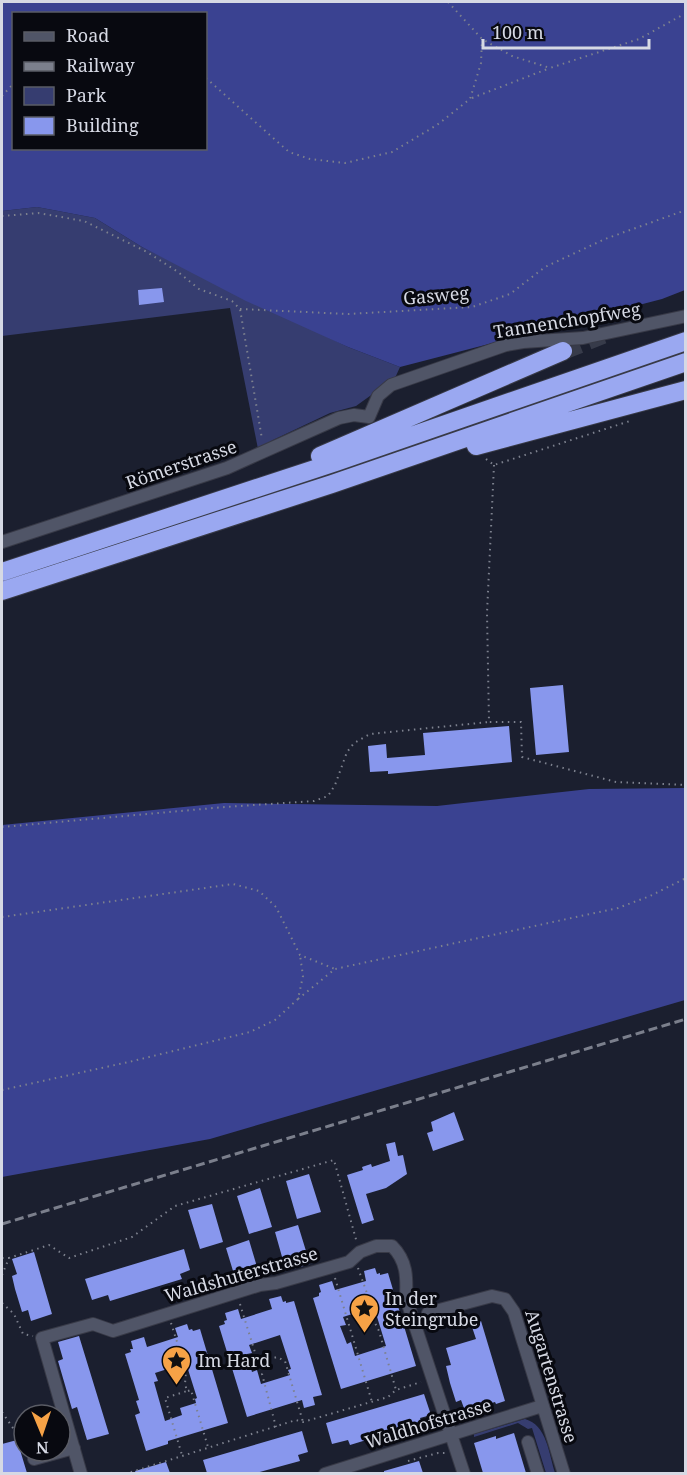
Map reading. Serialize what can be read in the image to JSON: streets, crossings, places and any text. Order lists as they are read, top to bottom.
{
  "streets": {
    "street": [
      "Tannenchopfweg",
      "Römerstrasse",
      "Waldshuterstrasse",
      "Augartenstrasse",
      "Waldhofstrasse"
    ],
    "path": ["Gasweg"]
  },
  "crossings": [
    ["Tannenchopfweg", "Römerstrasse"],
    ["Waldshuterstrasse", "Waldhofstrasse"],
    ["Augartenstrasse", "Waldhofstrasse"]
  ],
  "places": {
    "place": ["In der Steingrube", "Im Hard"]
  },
  "legend": [
    "Road",
    "Railway",
    "Park",
    "Building"
  ],
  "scale_bar": "100 m",
  "north": "bottom"
}
